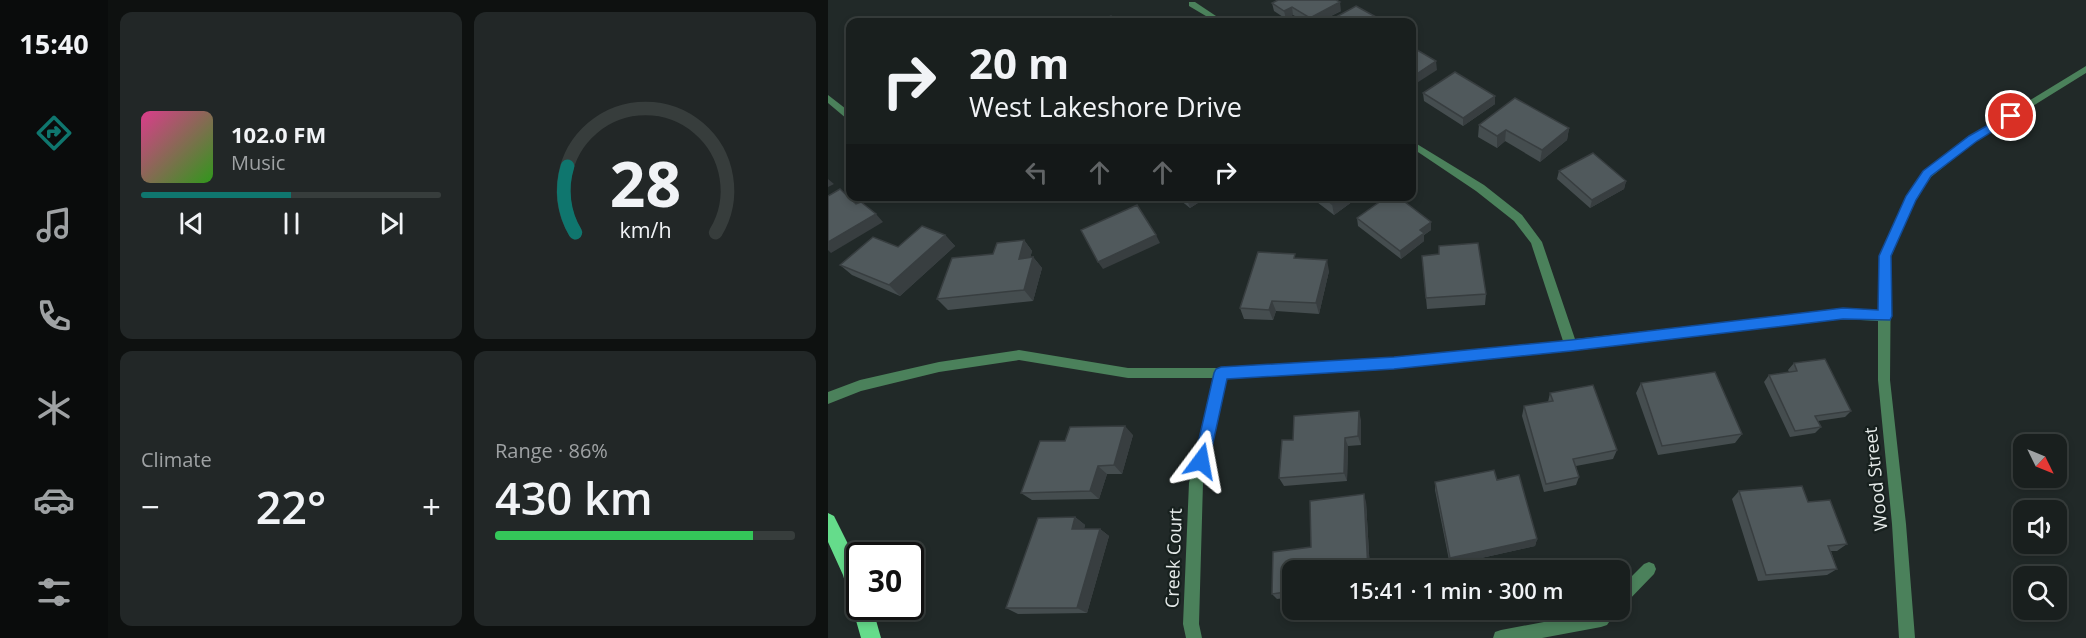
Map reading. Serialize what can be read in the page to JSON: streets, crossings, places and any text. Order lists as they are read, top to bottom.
{
  "streets": {
    "street": ["Wood Street", "Creek Court"]
  },
  "north": "bottom right",
  "page": {
    "tabs": "15:40",
    "turn": ["20 m", "West Lakeshore Drive"],
    "song": ["102.0 FM", "Music"],
    "tile": [
      "Climate",
      ["Range · 86%", "430 km"]
    ],
    "heat": ["−", "22°", "+"],
    "limit": "30",
    "trip": "15:41 · 1 min · 300 m",
    "gauge": ["28", "km/h"]
  }
}
